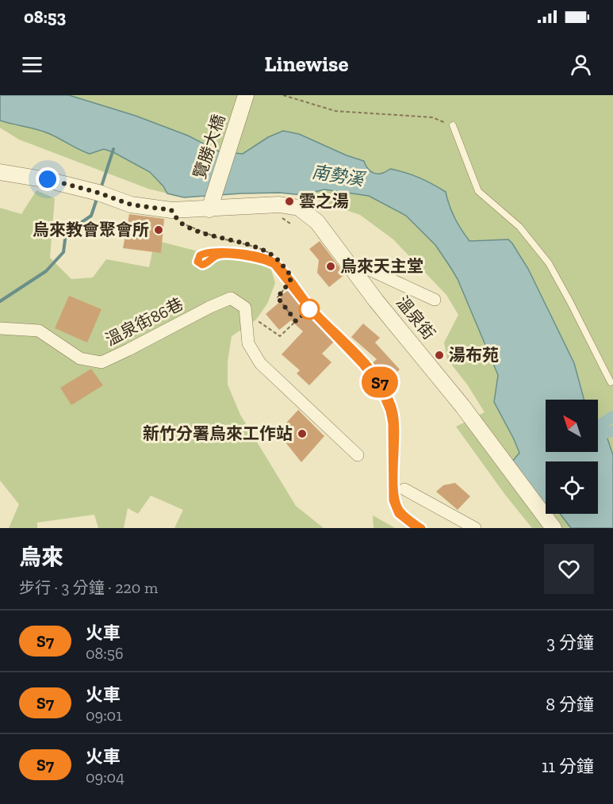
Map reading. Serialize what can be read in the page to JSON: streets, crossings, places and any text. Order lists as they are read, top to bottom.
{
  "streets": {
    "street": ["覽勝大橋", "溫泉街", "溫泉街86巷"]
  },
  "crossings": [
    ["覽勝大橋", "溫泉街"]
  ],
  "water": ["南勢溪"],
  "places": [
    "雲之湯",
    "烏來教會聚會所",
    "烏來天主堂",
    "湯布苑",
    "新竹分署烏來工作站"
  ],
  "north": "top left",
  "page": {
    "status": "08:53",
    "header": "Linewise",
    "on_map": "S7",
    "heading": ["烏來", "步行 · 3 分鐘 · 220 m"],
    "list": [
      {
        "mark": "S7",
        "name": "火車",
        "note": "08:56",
        "value": "3 分鐘"
      },
      {
        "mark": "S7",
        "name": "火車",
        "note": "09:01",
        "value": "8 分鐘"
      },
      {
        "mark": "S7",
        "name": "火車",
        "note": "09:04",
        "value": "11 分鐘"
      }
    ]
  }
}
